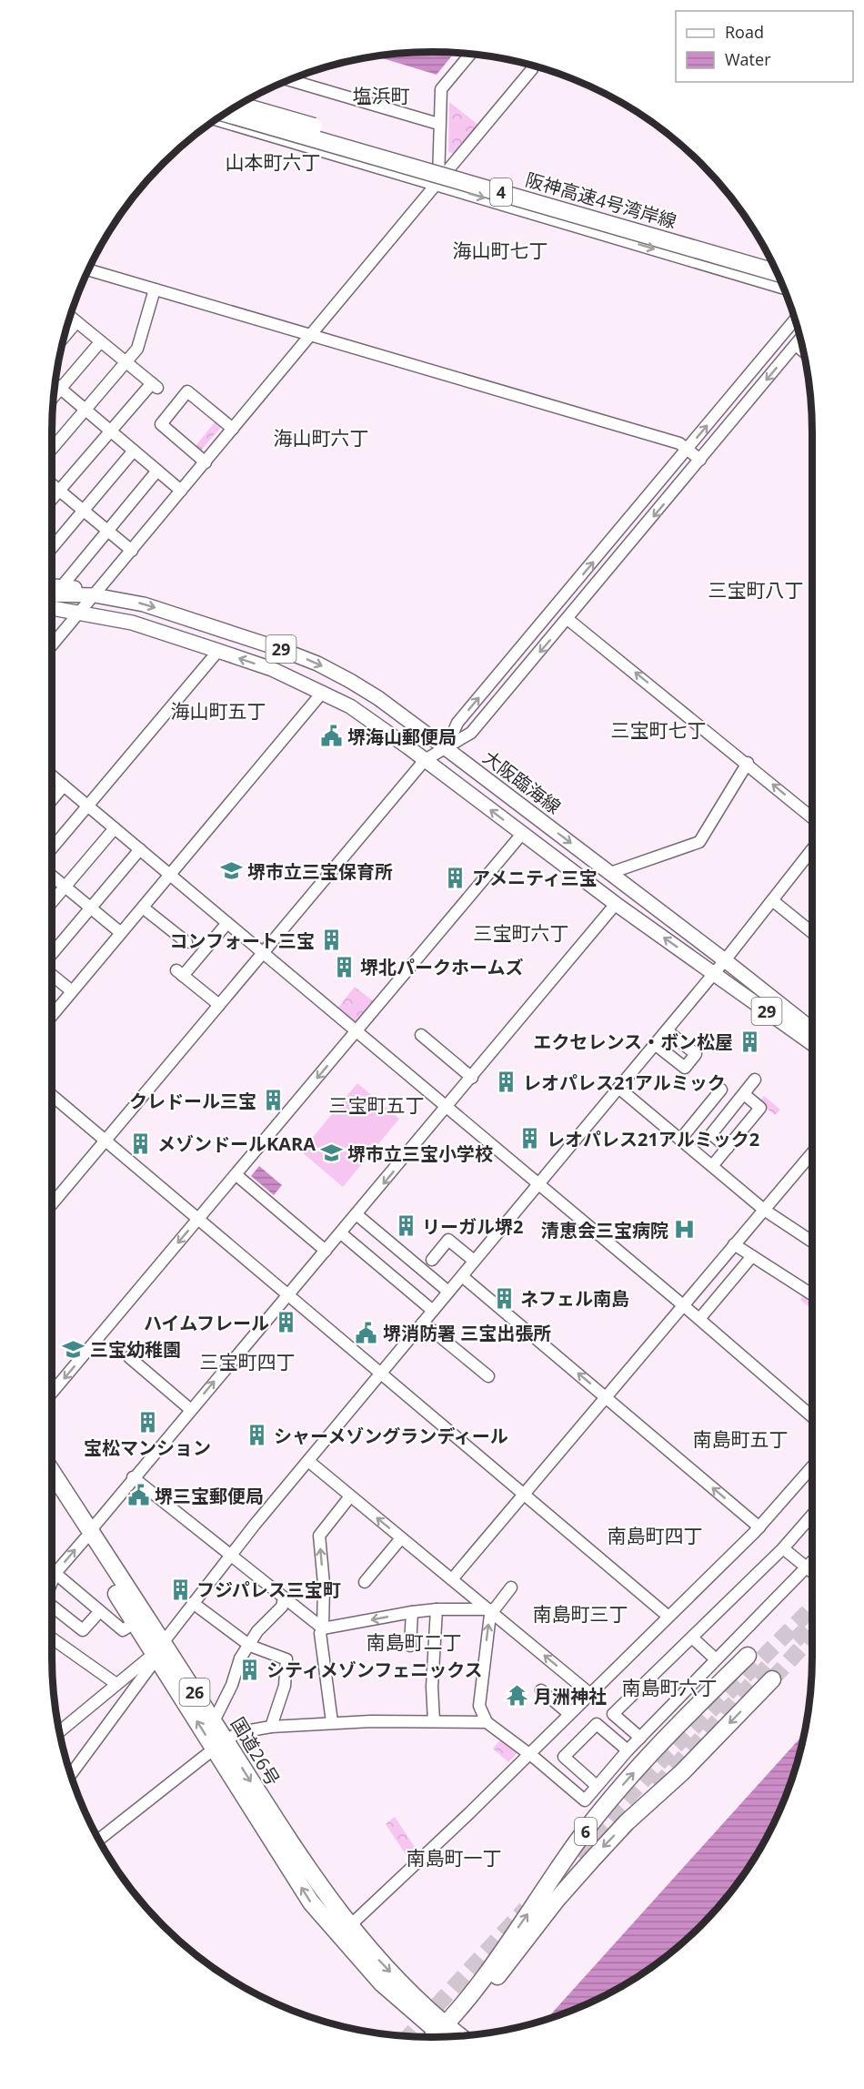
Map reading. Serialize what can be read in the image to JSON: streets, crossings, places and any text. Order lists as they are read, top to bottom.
{
  "streets": {
    "highway": [
      "4",
      "阪神高速4号湾岸線",
      "26",
      "国道26号",
      "6"
    ],
    "main road": ["29", "大阪臨海線"]
  },
  "crossings": [
    ["29", "大阪臨海線"],
    ["国道26号", "6"]
  ],
  "districts": [
    "塩浜町",
    "山本町六丁",
    "海山町七丁",
    "海山町六丁",
    "三宝町八丁",
    "海山町五丁",
    "三宝町七丁",
    "三宝町六丁",
    "三宝町五丁",
    "三宝町四丁",
    "南島町五丁",
    "南島町四丁",
    "南島町三丁",
    "南島町二丁",
    "南島町六丁",
    "南島町一丁"
  ],
  "places": {
    "public building": ["堺海山郵便局", "堺消防署 三宝出張所", "堺三宝郵便局"],
    "school or university": ["堺市立三宝保育所", "堺市立三宝小学校", "三宝幼稚園"],
    "building": [
      "アメニティ三宝",
      "コンフォート三宝",
      "堺北パークホームズ",
      "エクセレンス・ボン松屋",
      "レオパレス21アルミック",
      "クレドール三宝",
      "レオパレス21アルミック2",
      "メゾンドールKARA",
      "リーガル堺2",
      "ネフェル南島",
      "ハイムフレール",
      "宝松マンション",
      "シャーメゾングランディール",
      "フジパレス三宝町",
      "シティメゾンフェニックス"
    ],
    "hospital": ["清恵会三宝病院"],
    "temple": ["月洲神社"]
  },
  "legend": ["Road", "Water"]
}
